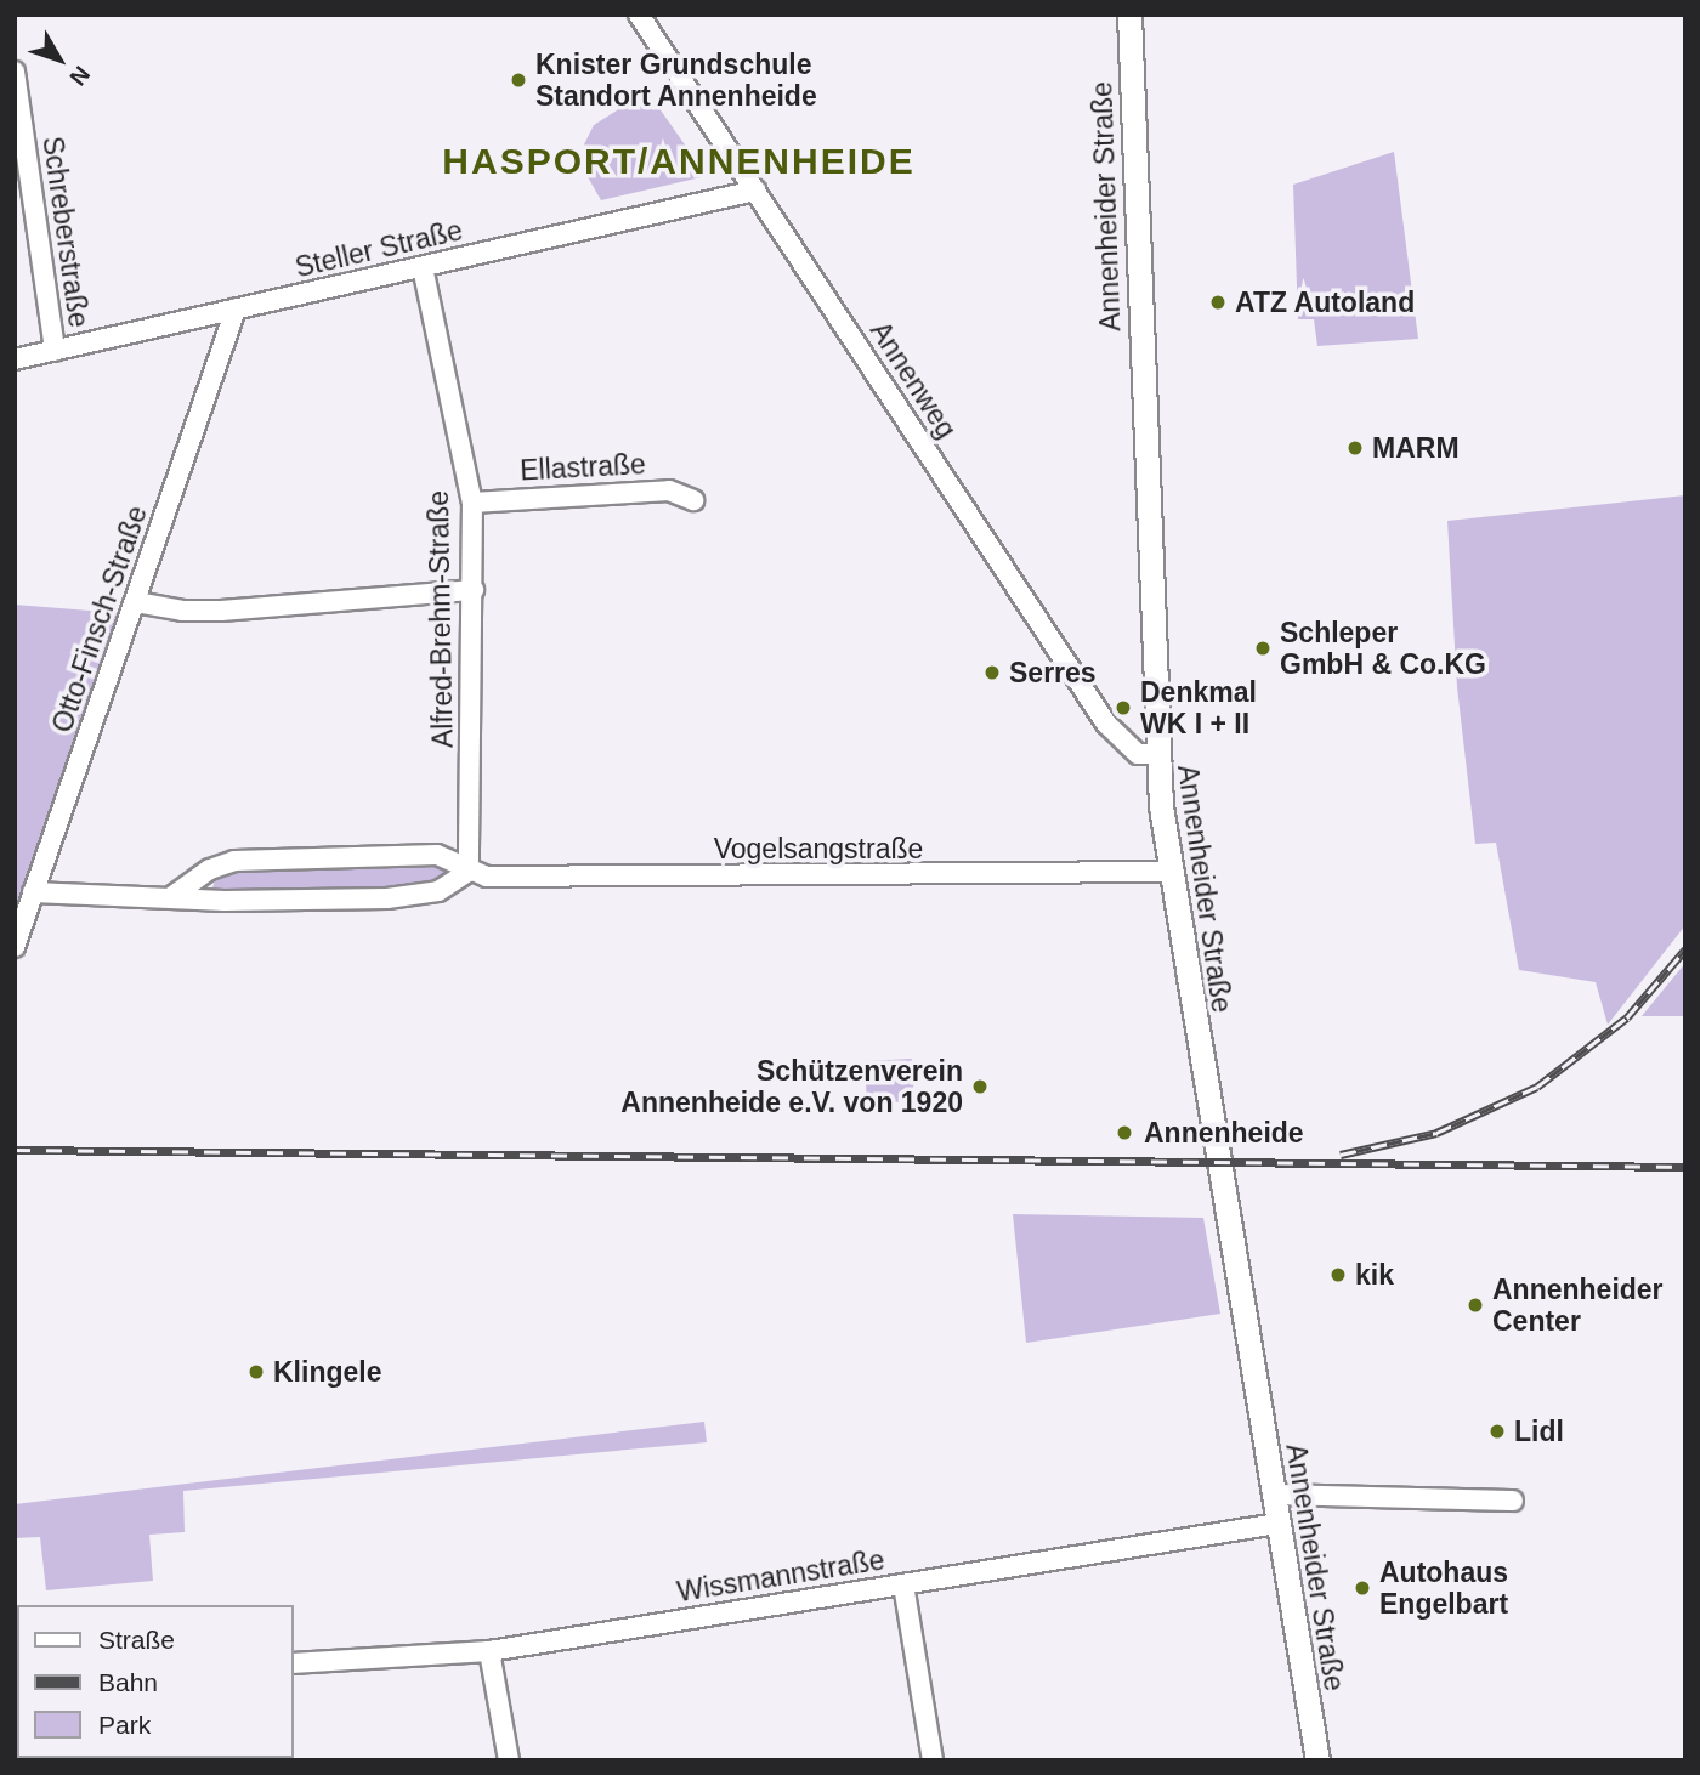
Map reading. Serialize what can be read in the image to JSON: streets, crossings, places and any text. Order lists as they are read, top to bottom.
{
  "streets": {
    "street": [
      "Annenheider Straße",
      "Schreberstraße",
      "Steller Straße",
      "Annenweg",
      "Ellastraße",
      "Otto-Finsch-Straße",
      "Alfred-Brehm-Straße",
      "Vogelsangstraße",
      "Wissmannstraße"
    ]
  },
  "crossings": [
    ["Annenheider Straße", "Annenweg"],
    ["Annenheider Straße", "Vogelsangstraße"],
    ["Annenheider Straße", "Wissmannstraße"],
    ["Schreberstraße", "Steller Straße"],
    ["Steller Straße", "Annenweg"],
    ["Steller Straße", "Otto-Finsch-Straße"],
    ["Steller Straße", "Alfred-Brehm-Straße"],
    ["Ellastraße", "Alfred-Brehm-Straße"],
    ["Alfred-Brehm-Straße", "Vogelsangstraße"]
  ],
  "districts": ["HASPORT/ANNENHEIDE"],
  "places": [
    "Knister Grundschule Standort Annenheide",
    "ATZ Autoland",
    "MARM",
    "Schleper GmbH & Co.KG",
    "Serres",
    "Denkmal WK I + II",
    "Schützenverein Annenheide e.V. von 1920",
    "Annenheide",
    "kik",
    "Annenheider Center",
    "Klingele",
    "Lidl",
    "Autohaus Engelbart"
  ],
  "legend": ["Straße", "Bahn", "Park"],
  "north": "bottom right"
}
